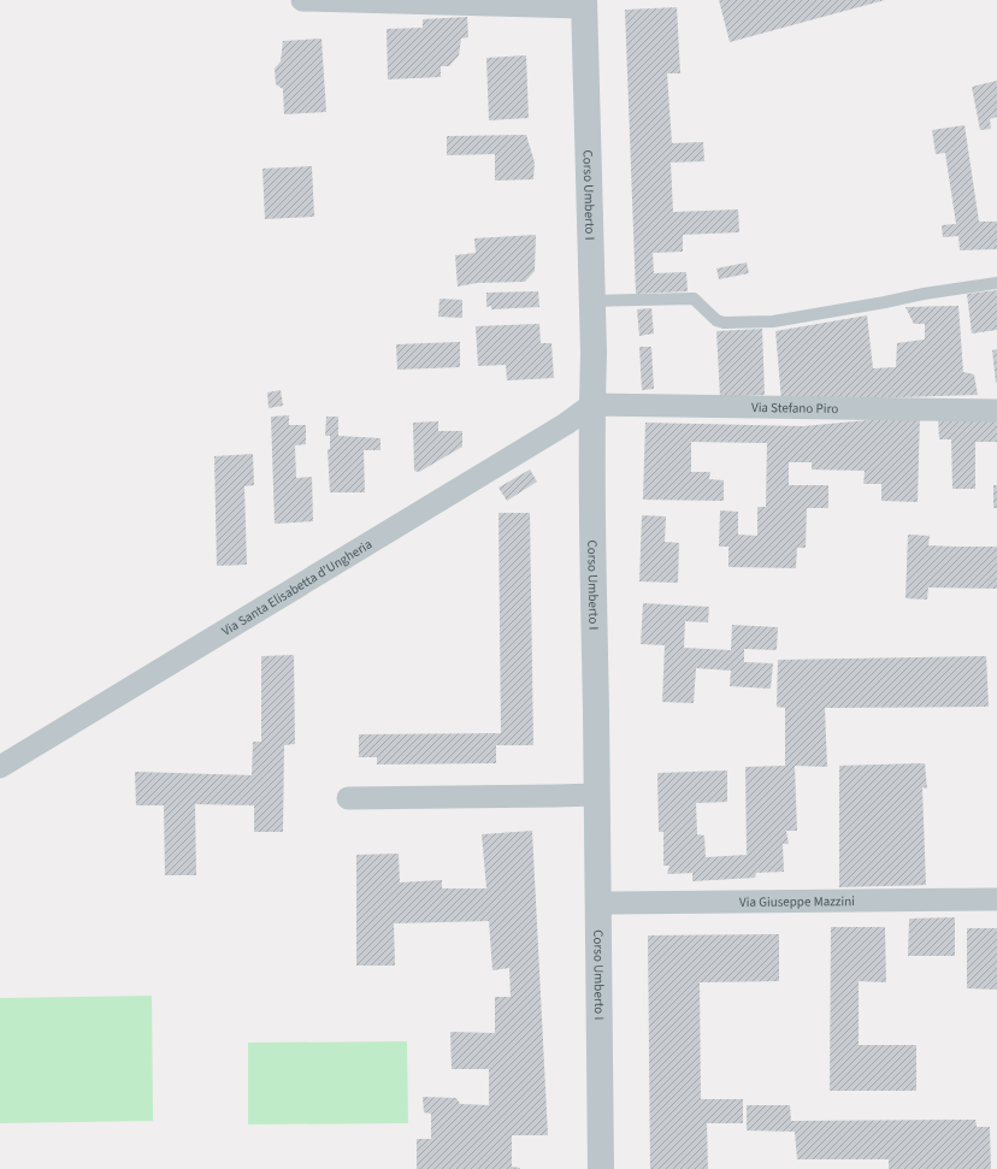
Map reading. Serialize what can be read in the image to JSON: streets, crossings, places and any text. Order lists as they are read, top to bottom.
{
  "streets": {
    "street": [
      "Corso Umberto I",
      "Via Stefano Piro",
      "Via Santa Elisabetta d'Ungheria",
      "Via Giuseppe Mazzini"
    ]
  },
  "crossings": [
    ["Corso Umberto I", "Via Stefano Piro"],
    ["Corso Umberto I", "Via Santa Elisabetta d'Ungheria"],
    ["Corso Umberto I", "Via Giuseppe Mazzini"],
    ["Via Stefano Piro", "Via Santa Elisabetta d'Ungheria"]
  ]
}
